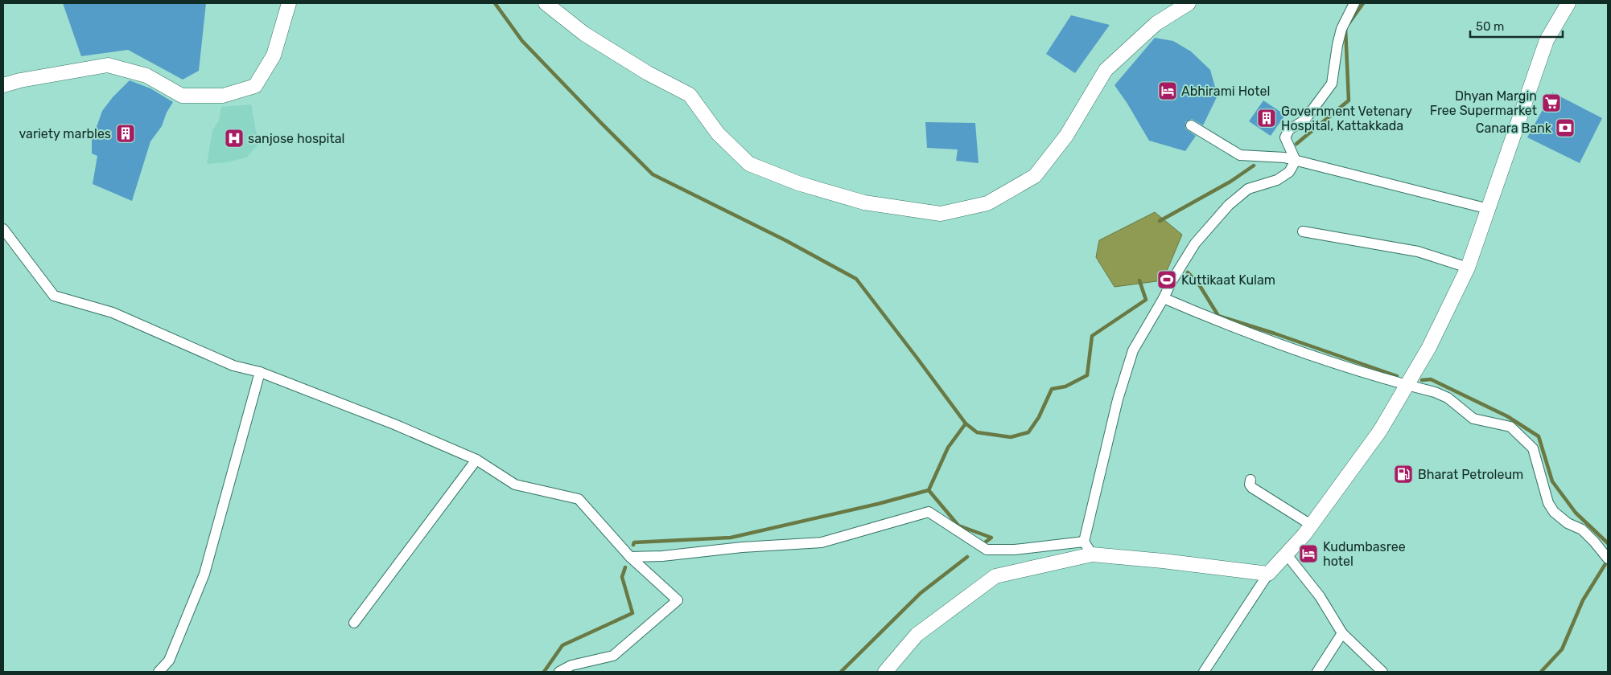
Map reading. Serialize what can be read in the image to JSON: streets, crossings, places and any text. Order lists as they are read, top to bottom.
{
  "places": {
    "hotel": ["Abhirami Hotel", "Kudumbasree hotel"],
    "supermarket": ["Dhyan Margin Free Supermarket"],
    "building": ["Government Vetenary Hospital, Kattakkada", "variety marbles"],
    "bank": ["Canara Bank"],
    "hospital": ["sanjose hospital"],
    "sports": ["Kuttikaat Kulam"],
    "fuel station": ["Bharat Petroleum"]
  },
  "scale_bar": "50 m"
}
